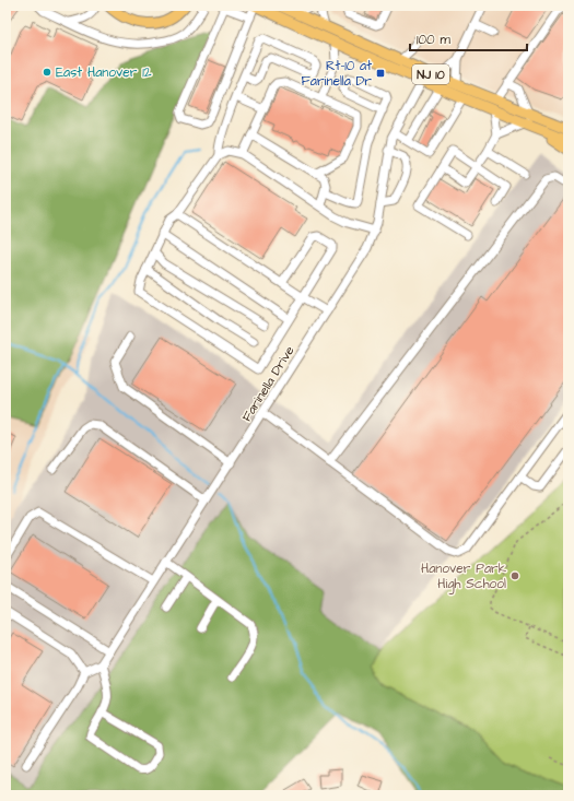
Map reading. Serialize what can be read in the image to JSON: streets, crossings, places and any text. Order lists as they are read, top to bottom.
{
  "streets": {
    "main road": ["NJ 10"],
    "street": ["Farinella Drive"]
  },
  "crossings": [
    ["NJ 10", "Farinella Drive"]
  ],
  "places": {
    "other": ["East Hanover 12", "Hanover Park High School"],
    "transit": ["Rt-10 at Farinella Dr"]
  },
  "scale_bar": "100 m"
}
